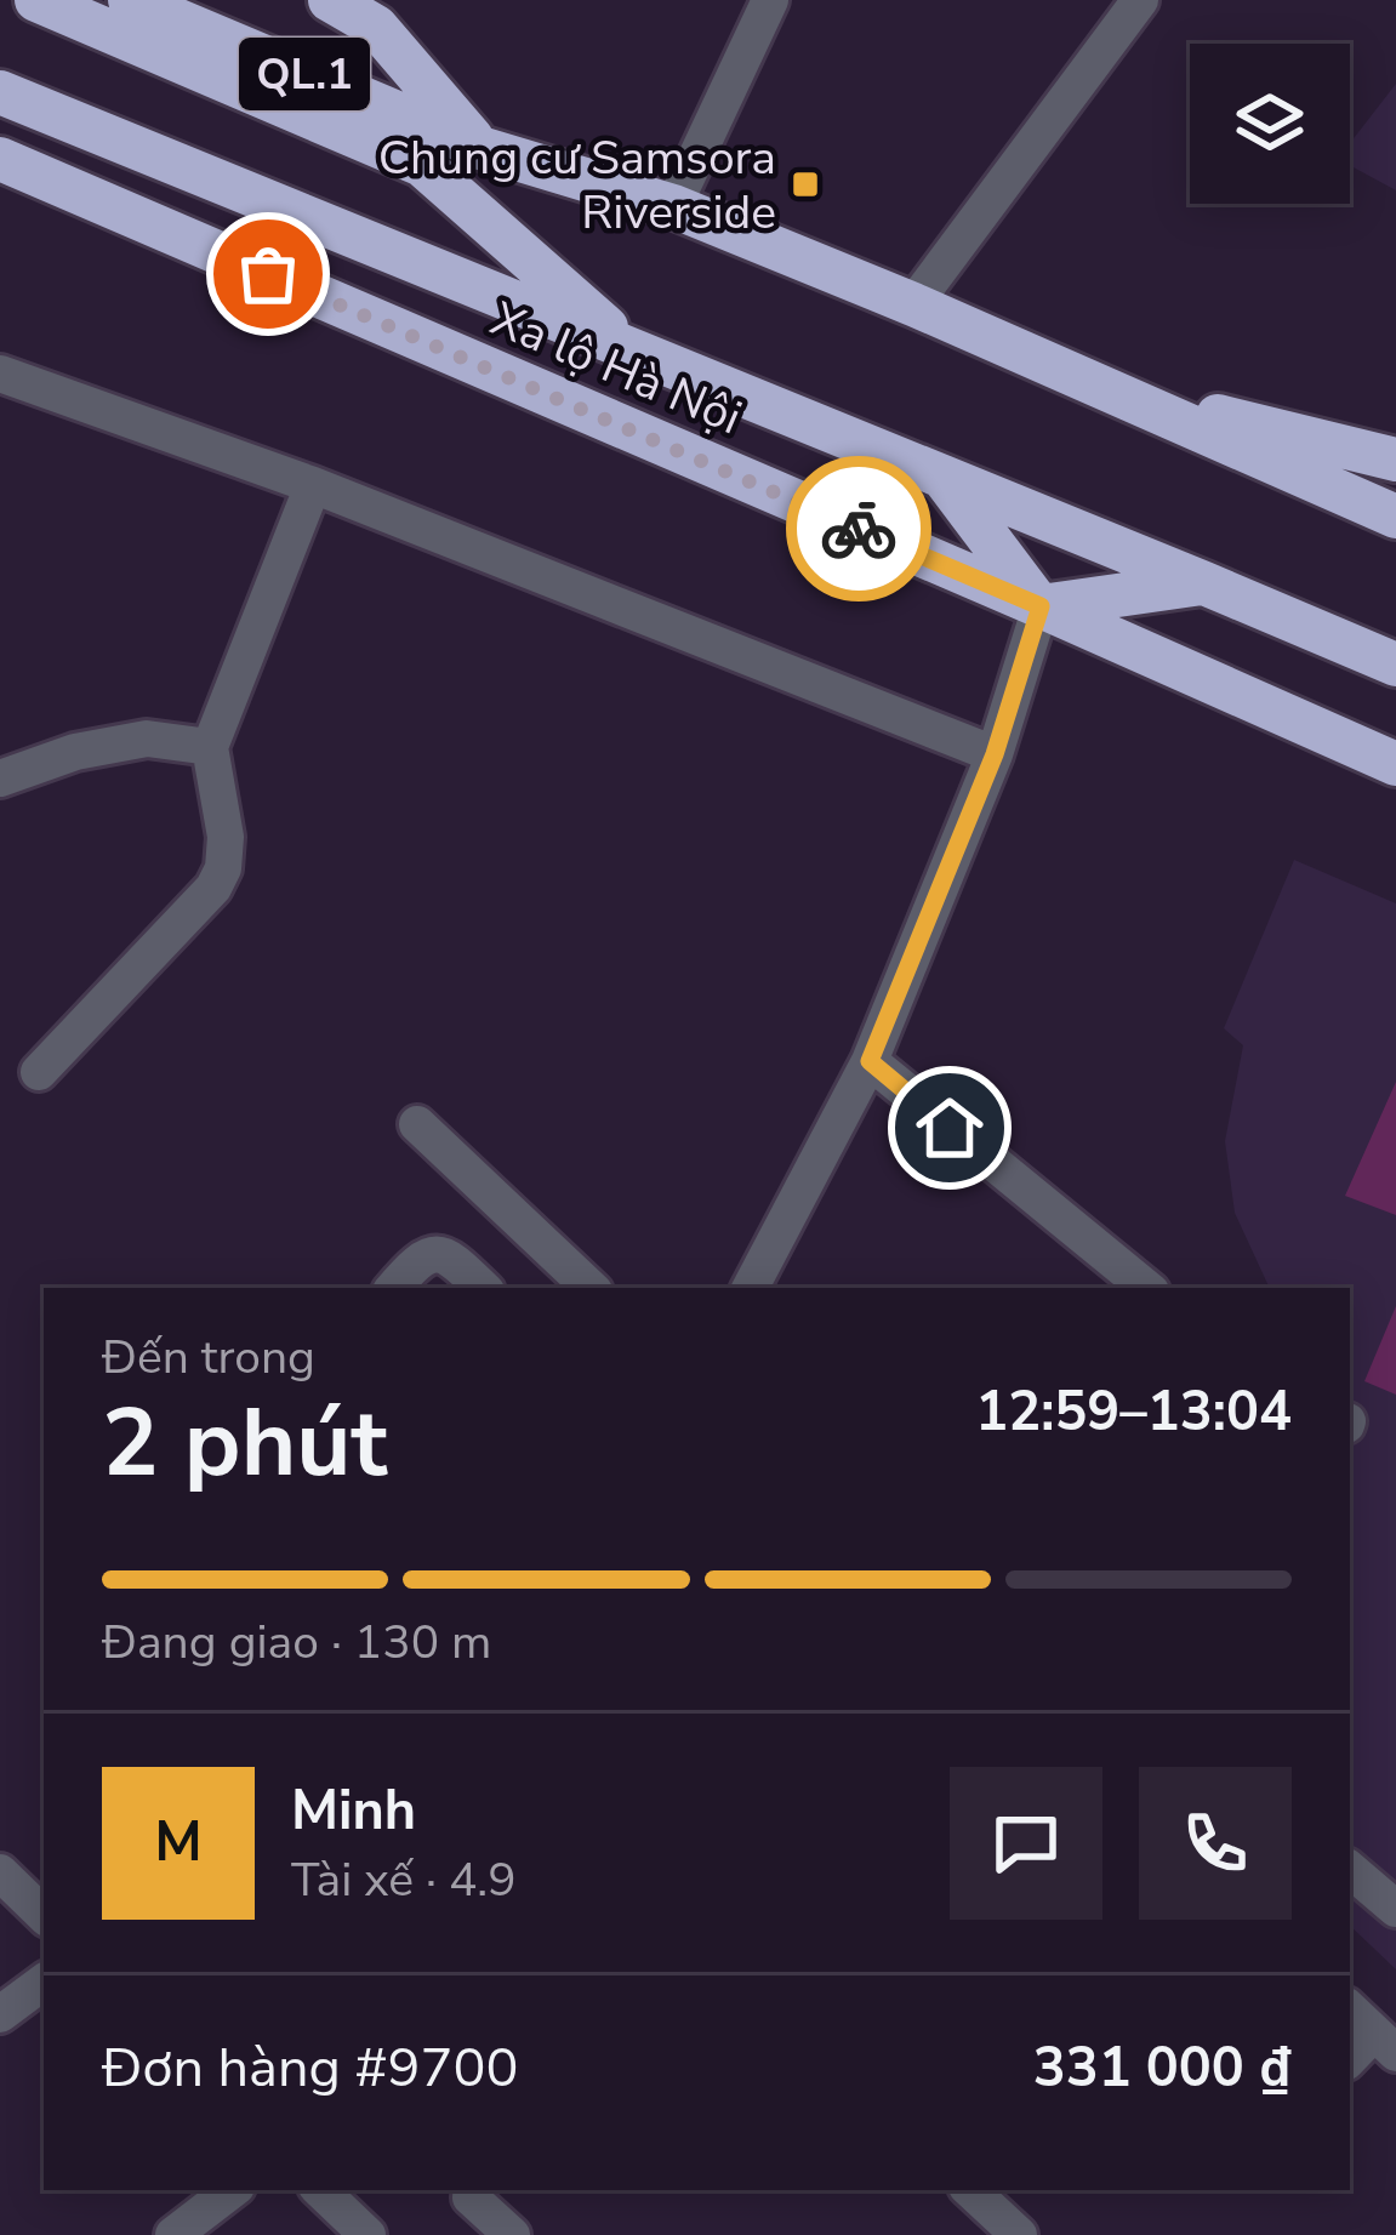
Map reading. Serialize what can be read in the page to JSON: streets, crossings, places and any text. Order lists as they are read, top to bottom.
{
  "streets": {
    "highway": ["QL.1", "Xa lộ Hà Nội"]
  },
  "places": {
    "transit": ["Chung cư Samsora Riverside"]
  },
  "page": {
    "heading": ["2 phút", "Đến trong", "12:59–13:04"],
    "panel": [
      "Minh",
      "Tài xế · 4.9",
      "Đơn hàng #9700",
      "331 000 ₫"
    ],
    "bar": "Đang giao · 130 m",
    "round": "M"
  }
}
